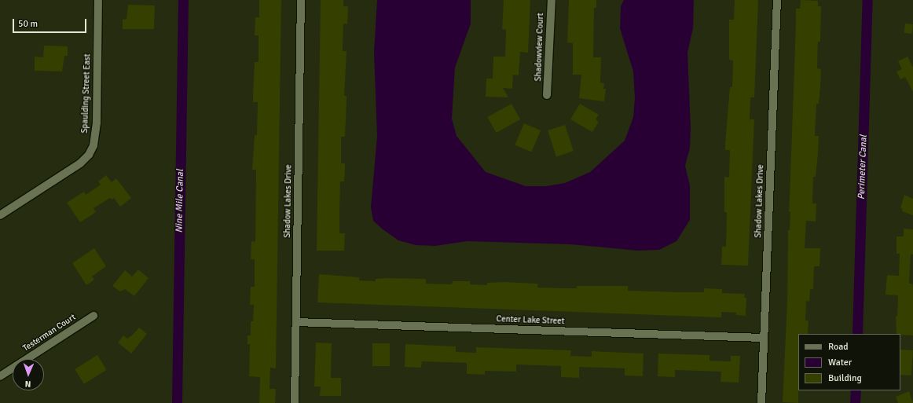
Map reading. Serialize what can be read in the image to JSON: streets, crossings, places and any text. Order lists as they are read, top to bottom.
{
  "streets": {
    "street": [
      "Shadowview Court",
      "Spaulding Street East",
      "Shadow Lakes Drive",
      "Center Lake Street",
      "Testerman Court"
    ]
  },
  "crossings": [
    ["Shadow Lakes Drive", "Center Lake Street"]
  ],
  "water": ["Perimeter Canal", "Nine Mile Canal"],
  "legend": ["Road", "Water", "Building"],
  "scale_bar": "50 m",
  "north": "bottom"
}
